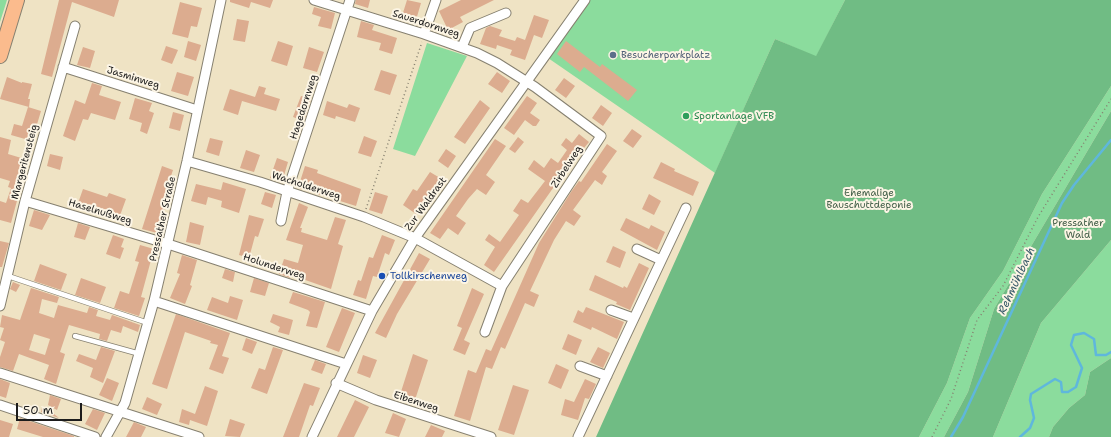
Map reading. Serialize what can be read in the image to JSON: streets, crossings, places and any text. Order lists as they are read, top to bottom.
{
  "streets": {
    "street": [
      "Sauerdornweg",
      "Jasminweg",
      "Hagedornweg",
      "Margeritensteig",
      "Zirbelweg",
      "Wacholderweg",
      "Zur Waldrast",
      "Haselnußweg",
      "Pressather Straße",
      "Holunderweg",
      "Eibenweg"
    ]
  },
  "crossings": [
    ["Sauerdornweg", "Hagedornweg"],
    ["Sauerdornweg", "Zirbelweg"],
    ["Sauerdornweg", "Zur Waldrast"],
    ["Jasminweg", "Margeritensteig"],
    ["Jasminweg", "Pressather Straße"],
    ["Hagedornweg", "Wacholderweg"],
    ["Margeritensteig", "Haselnußweg"],
    ["Zirbelweg", "Zur Waldrast"],
    ["Wacholderweg", "Zur Waldrast"],
    ["Wacholderweg", "Pressather Straße"],
    ["Zur Waldrast", "Holunderweg"],
    ["Zur Waldrast", "Eibenweg"],
    ["Haselnußweg", "Pressather Straße"],
    ["Haselnußweg", "Holunderweg"],
    ["Pressather Straße", "Holunderweg"]
  ],
  "water": ["Rehmühlbach"],
  "parks": ["Ehemalige Bauschuttdeponie", "Pressather Wald"],
  "places": ["Besucherparkplatz", "Sportanlage VFB", "Tollkirschenweg"],
  "scale_bar": "50 m"
}
